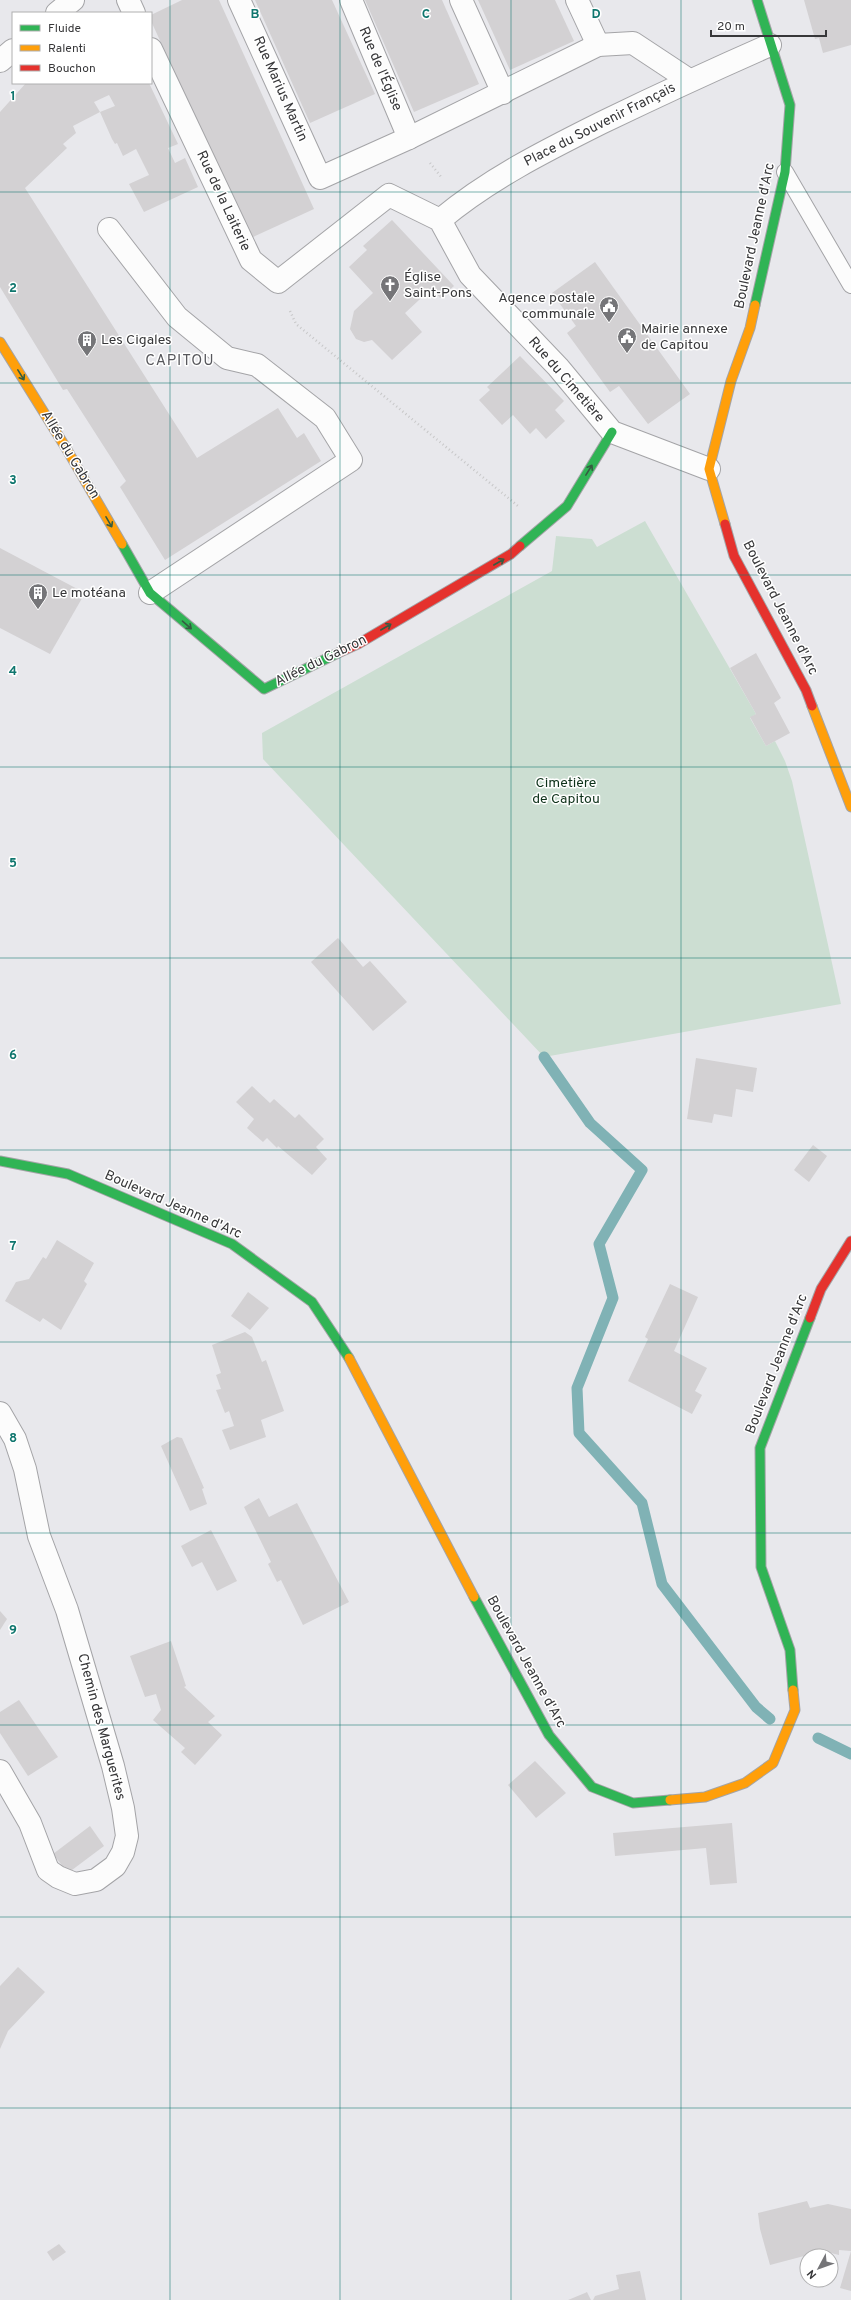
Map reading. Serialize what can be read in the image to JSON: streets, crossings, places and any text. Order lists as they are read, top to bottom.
{
  "streets": {
    "street": [
      "Rue de l'Église",
      "Rue Marius Martin",
      "Place du Souvenir Français",
      "Rue de la Laiterie",
      "Boulevard Jeanne d'Arc",
      "Rue du Cimetière",
      "Allée du Gabron",
      "Chemin des Marguerites"
    ]
  },
  "crossings": [
    ["Rue de l'Église", "Rue Marius Martin"],
    ["Place du Souvenir Français", "Boulevard Jeanne d'Arc"],
    ["Place du Souvenir Français", "Rue du Cimetière"],
    ["Rue du Cimetière", "Allée du Gabron"]
  ],
  "districts": ["CAPITOU"],
  "parks": ["Cimetière de Capitou"],
  "places": {
    "church": ["Église Saint-Pons"],
    "public building": ["Agence postale communale", "Mairie annexe de Capitou"],
    "building": ["Les Cigales", "Le motéana"]
  },
  "legend": ["Fluide", "Ralenti", "Bouchon"],
  "scale_bar": "20 m",
  "north": "bottom left",
  "grid": {
    "columns": ["B", "C", "D"],
    "rows": [
      "1",
      "2",
      "3",
      "4",
      "5",
      "6",
      "7",
      "8",
      "9"
    ]
  }
}
